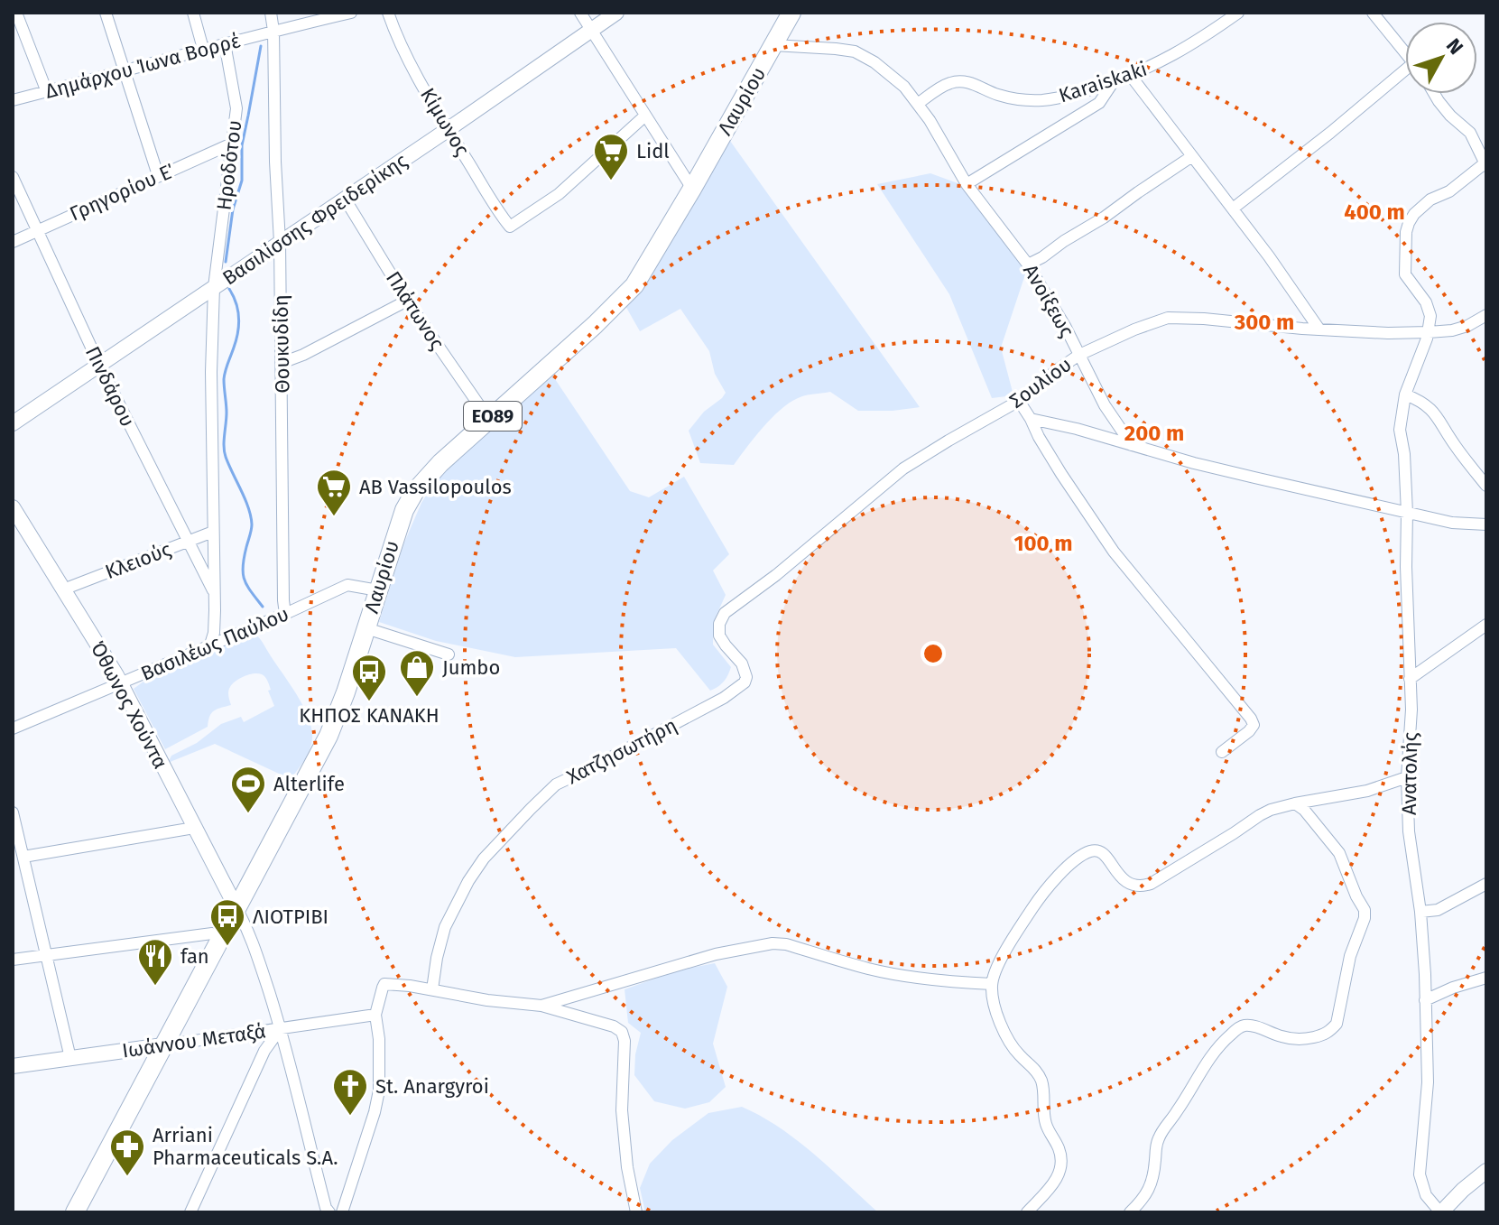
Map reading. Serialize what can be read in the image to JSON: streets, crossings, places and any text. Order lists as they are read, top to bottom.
{
  "streets": {
    "main road": ["Λαυρίου", "ΕΟ89"],
    "street": [
      "Δημάρχου Ίωνα Βορρέ",
      "Karaiskaki",
      "Κίμωνος",
      "Ηροδότου",
      "Γρηγορίου Ε΄",
      "Βασιλίσσης Φρειδερίκης",
      "Ανοίξεως",
      "Πλάτωνος",
      "Θουκυδίδη",
      "Σουλίου",
      "Πινδάρου",
      "Κλειούς",
      "Βασιλέως Παύλου",
      "Όθωνος Χούντα",
      "Χατζησωτήρη",
      "Ανατολής",
      "Ιωάννου Μεταξά"
    ]
  },
  "crossings": [
    ["Δημάρχου Ίωνα Βορρέ", "Ηροδότου"],
    ["Δημάρχου Ίωνα Βορρέ", "Θουκυδίδη"],
    ["Karaiskaki", "Ανοίξεως"],
    ["Λαυρίου", "Ανοίξεως"],
    ["Λαυρίου", "Πλάτωνος"],
    ["Λαυρίου", "Βασιλέως Παύλου"],
    ["Λαυρίου", "Όθωνος Χούντα"],
    ["Λαυρίου", "Ιωάννου Μεταξά"],
    ["Κίμωνος", "Βασιλίσσης Φρειδερίκης"],
    ["Ηροδότου", "Γρηγορίου Ε΄"],
    ["Ηροδότου", "Βασιλίσσης Φρειδερίκης"],
    ["Ηροδότου", "Πινδάρου"],
    ["Ηροδότου", "Κλειούς"],
    ["Ηροδότου", "Βασιλέως Παύλου"],
    ["Γρηγορίου Ε΄", "Πινδάρου"],
    ["Βασιλίσσης Φρειδερίκης", "Πλάτωνος"],
    ["Βασιλίσσης Φρειδερίκης", "Θουκυδίδη"],
    ["Βασιλίσσης Φρειδερίκης", "Πινδάρου"],
    ["Ανοίξεως", "Σουλίου"],
    ["Θουκυδίδη", "Βασιλέως Παύλου"],
    ["Σουλίου", "Χατζησωτήρη"],
    ["Σουλίου", "Ανατολής"],
    ["Πινδάρου", "Κλειούς"],
    ["Κλειούς", "Όθωνος Χούντα"],
    ["Βασιλέως Παύλου", "Όθωνος Χούντα"]
  ],
  "places": {
    "supermarket": ["Lidl", "AB Vassilopoulos"],
    "shop": ["Jumbo"],
    "bus stop": ["ΚΗΠΟΣ ΚΑΝΑΚΗ", "ΛΙΟΤΡΙΒΙ"],
    "sports": ["Alterlife"],
    "restaurant": ["fan"],
    "church": ["St. Anargyroi"],
    "pharmacy": ["Arriani Pharmaceuticals S.A."]
  },
  "north": "top right",
  "rings": [
    "400 m",
    "300 m",
    "200 m",
    "100 m"
  ]
}
